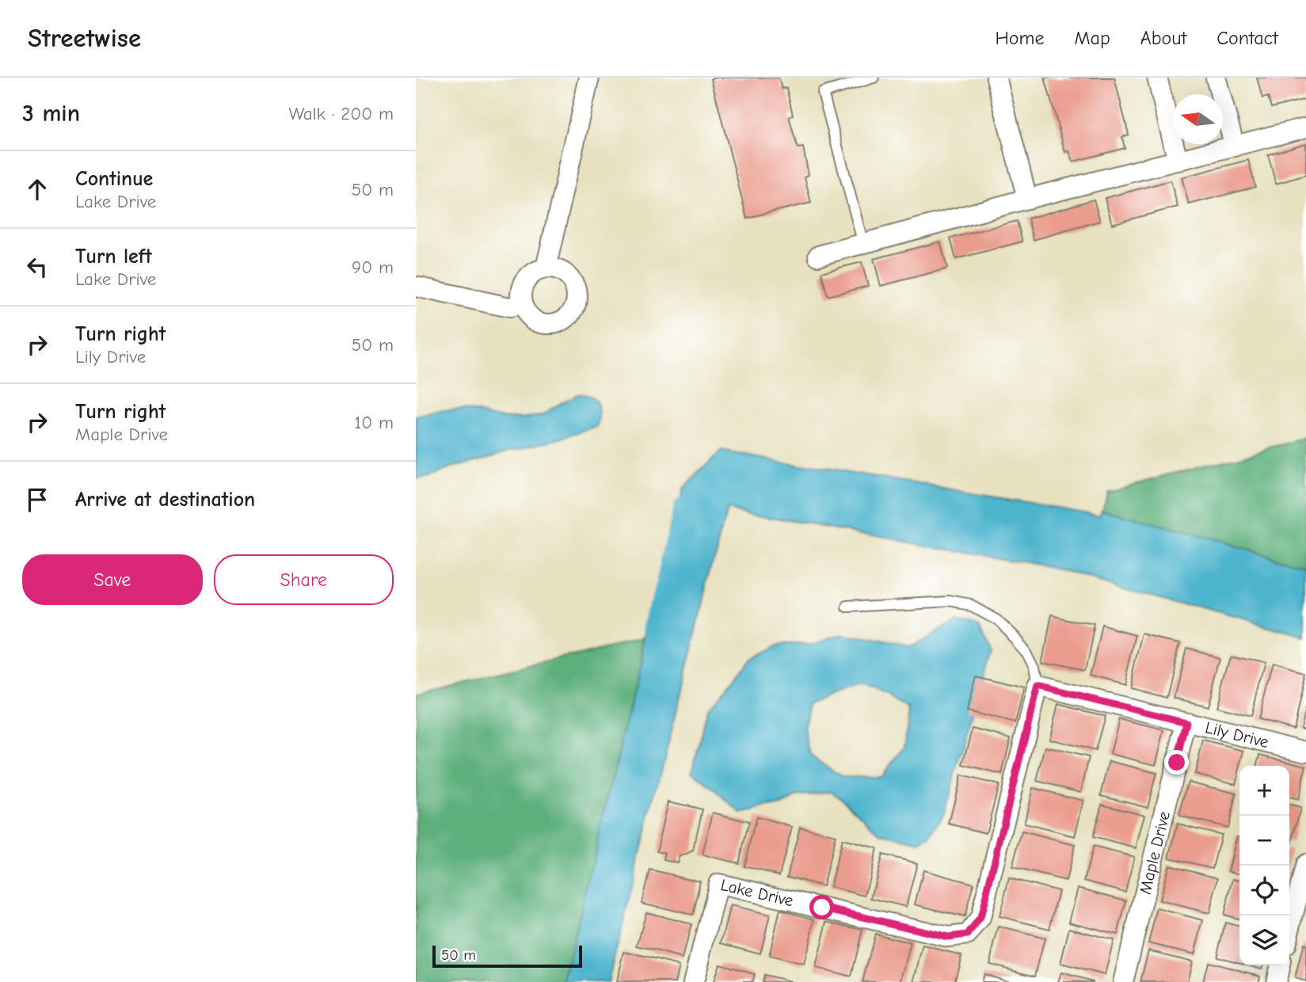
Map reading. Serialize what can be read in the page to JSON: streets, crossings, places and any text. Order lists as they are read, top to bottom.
{
  "streets": {
    "street": ["Lily Drive", "Maple Drive", "Lake Drive"]
  },
  "crossings": [
    ["Lily Drive", "Maple Drive"],
    ["Lily Drive", "Lake Drive"]
  ],
  "scale_bar": "50 m",
  "north": "left",
  "page": {
    "header": "Streetwise",
    "nav": [
      "Home",
      "Map",
      "About",
      "Contact"
    ],
    "heading": ["3 min", "Walk · 200 m"],
    "list": [
      ["Continue", "Lake Drive", "50 m"],
      ["Turn left", "Lake Drive", "90 m"],
      ["Turn right", "Lily Drive", "50 m"],
      ["Turn right", "Maple Drive", "10 m"],
      "Arrive at destination"
    ],
    "buttons": ["Save", "Share"],
    "map_buttons": ["+", "−"],
    "scale": "50 m"
  }
}
